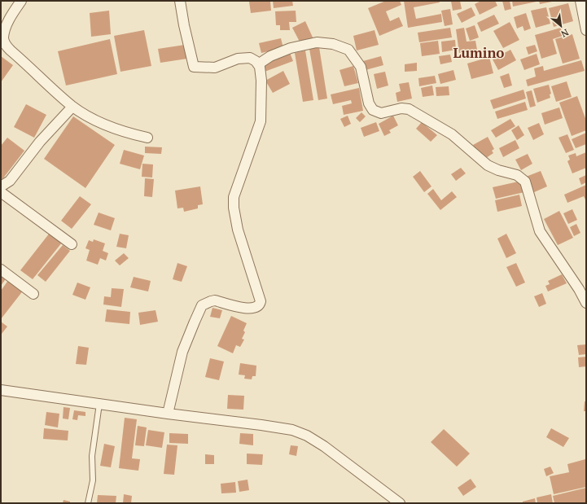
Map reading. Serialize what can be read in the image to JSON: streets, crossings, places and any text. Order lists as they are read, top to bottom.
{
  "districts": ["Lumino"],
  "north": "bottom right"
}
